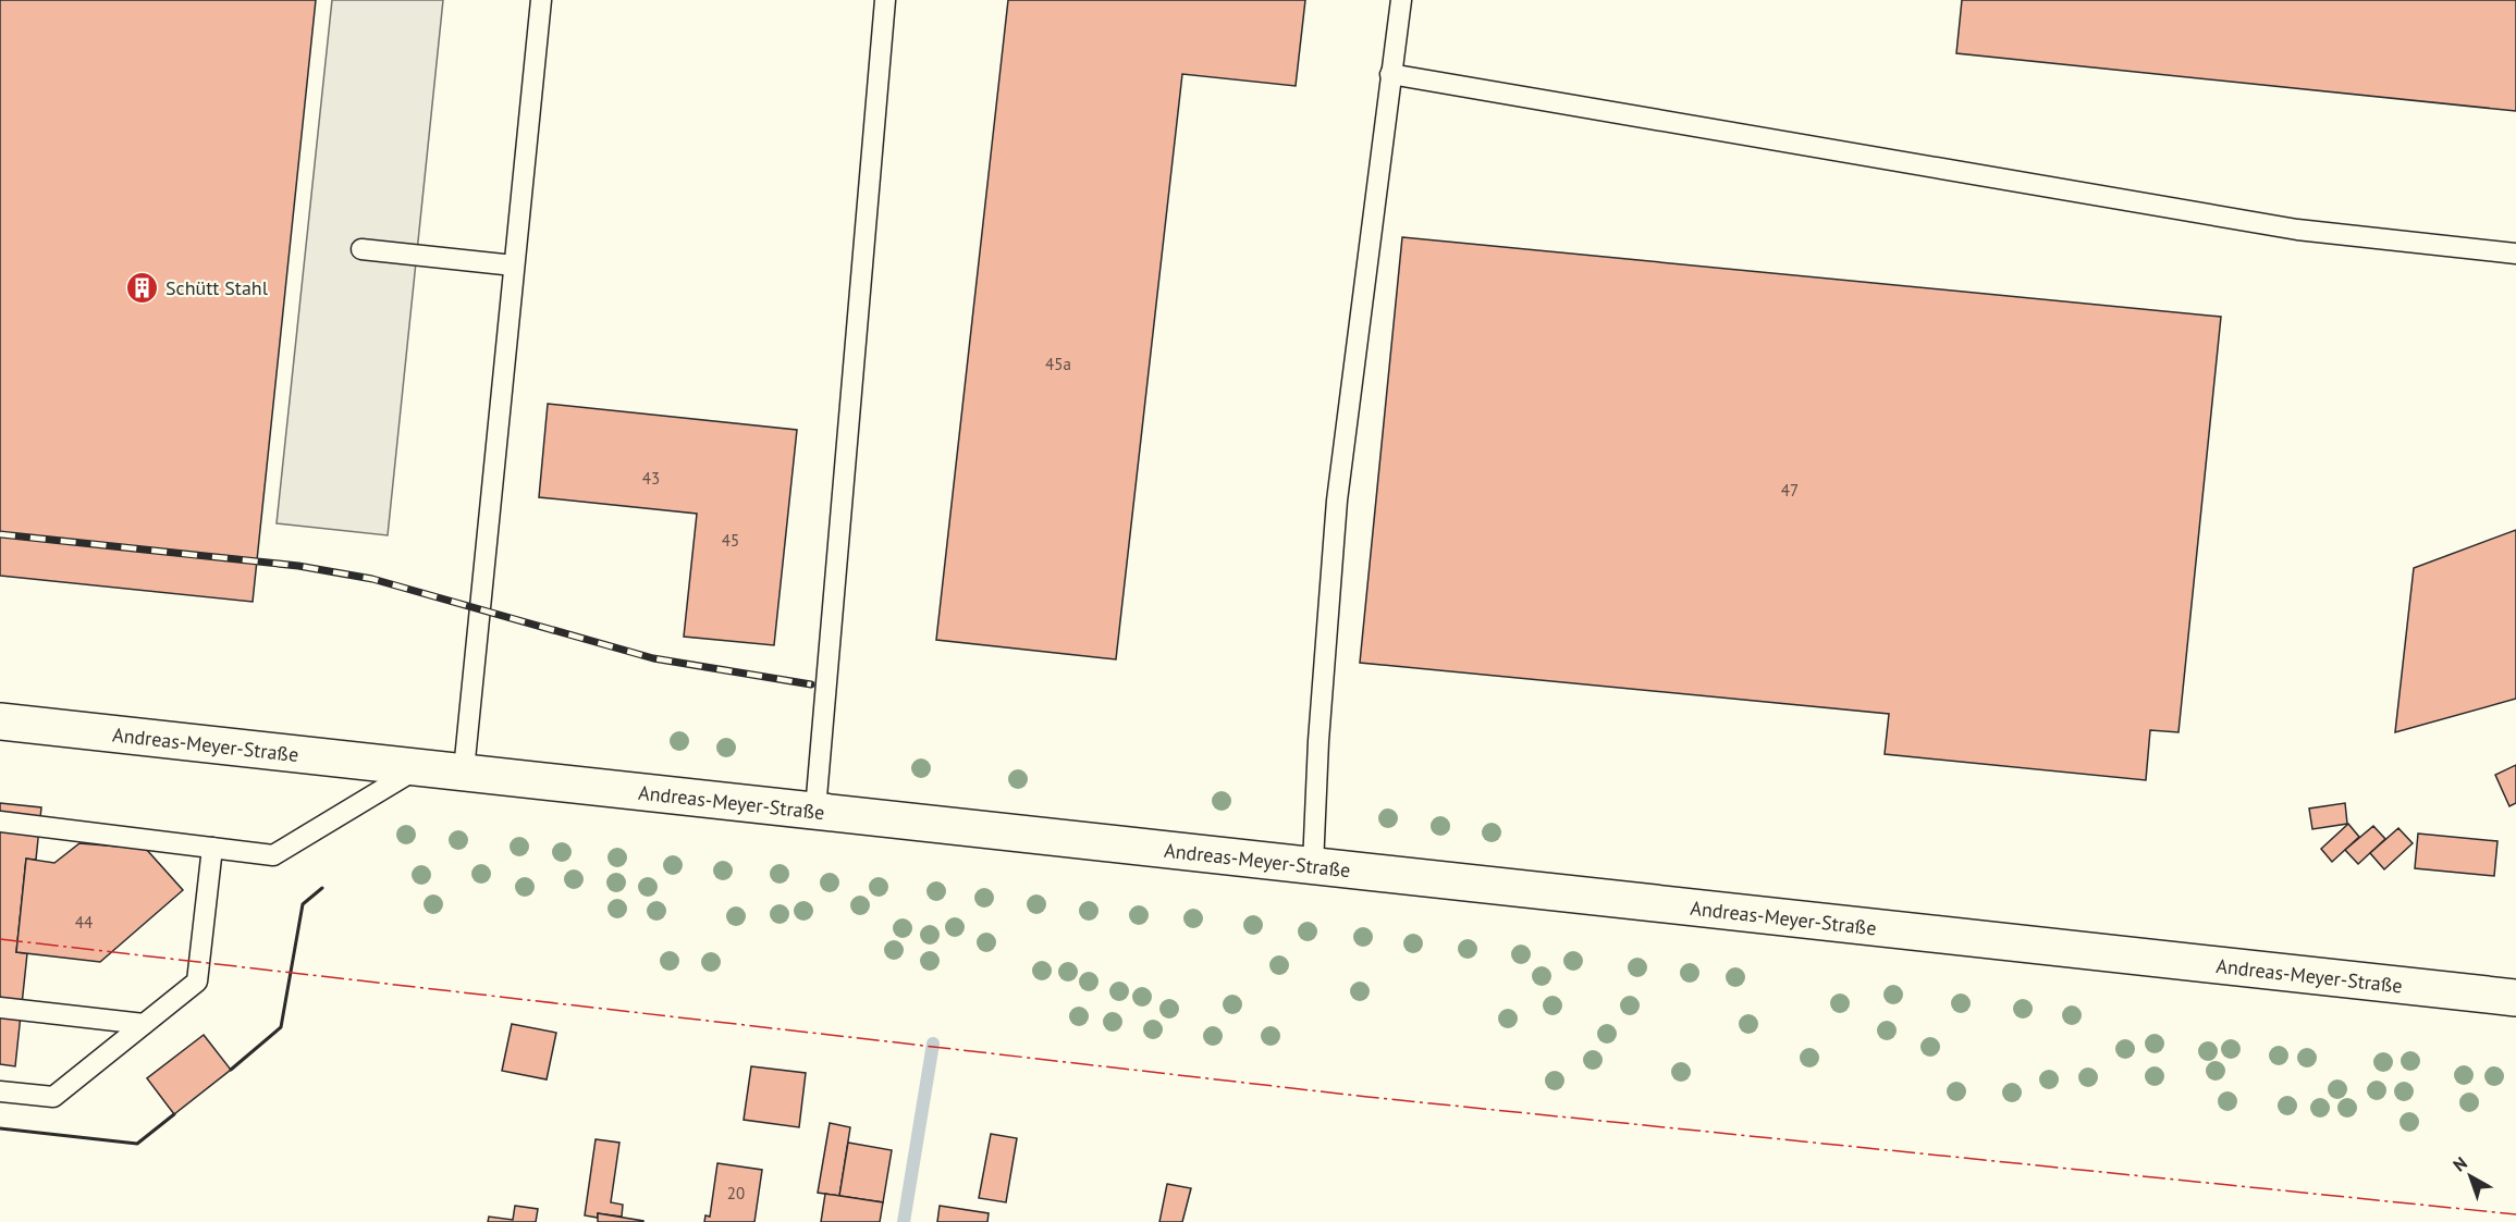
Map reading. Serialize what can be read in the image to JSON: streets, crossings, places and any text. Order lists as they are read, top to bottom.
{
  "streets": {
    "main road": ["Andreas-Meyer-Straße"]
  },
  "places": {
    "building": ["Schütt Stahl"]
  },
  "house_numbers": [
    "45a",
    "43",
    "47",
    "45",
    "44",
    "20"
  ],
  "north": "top left"
}
